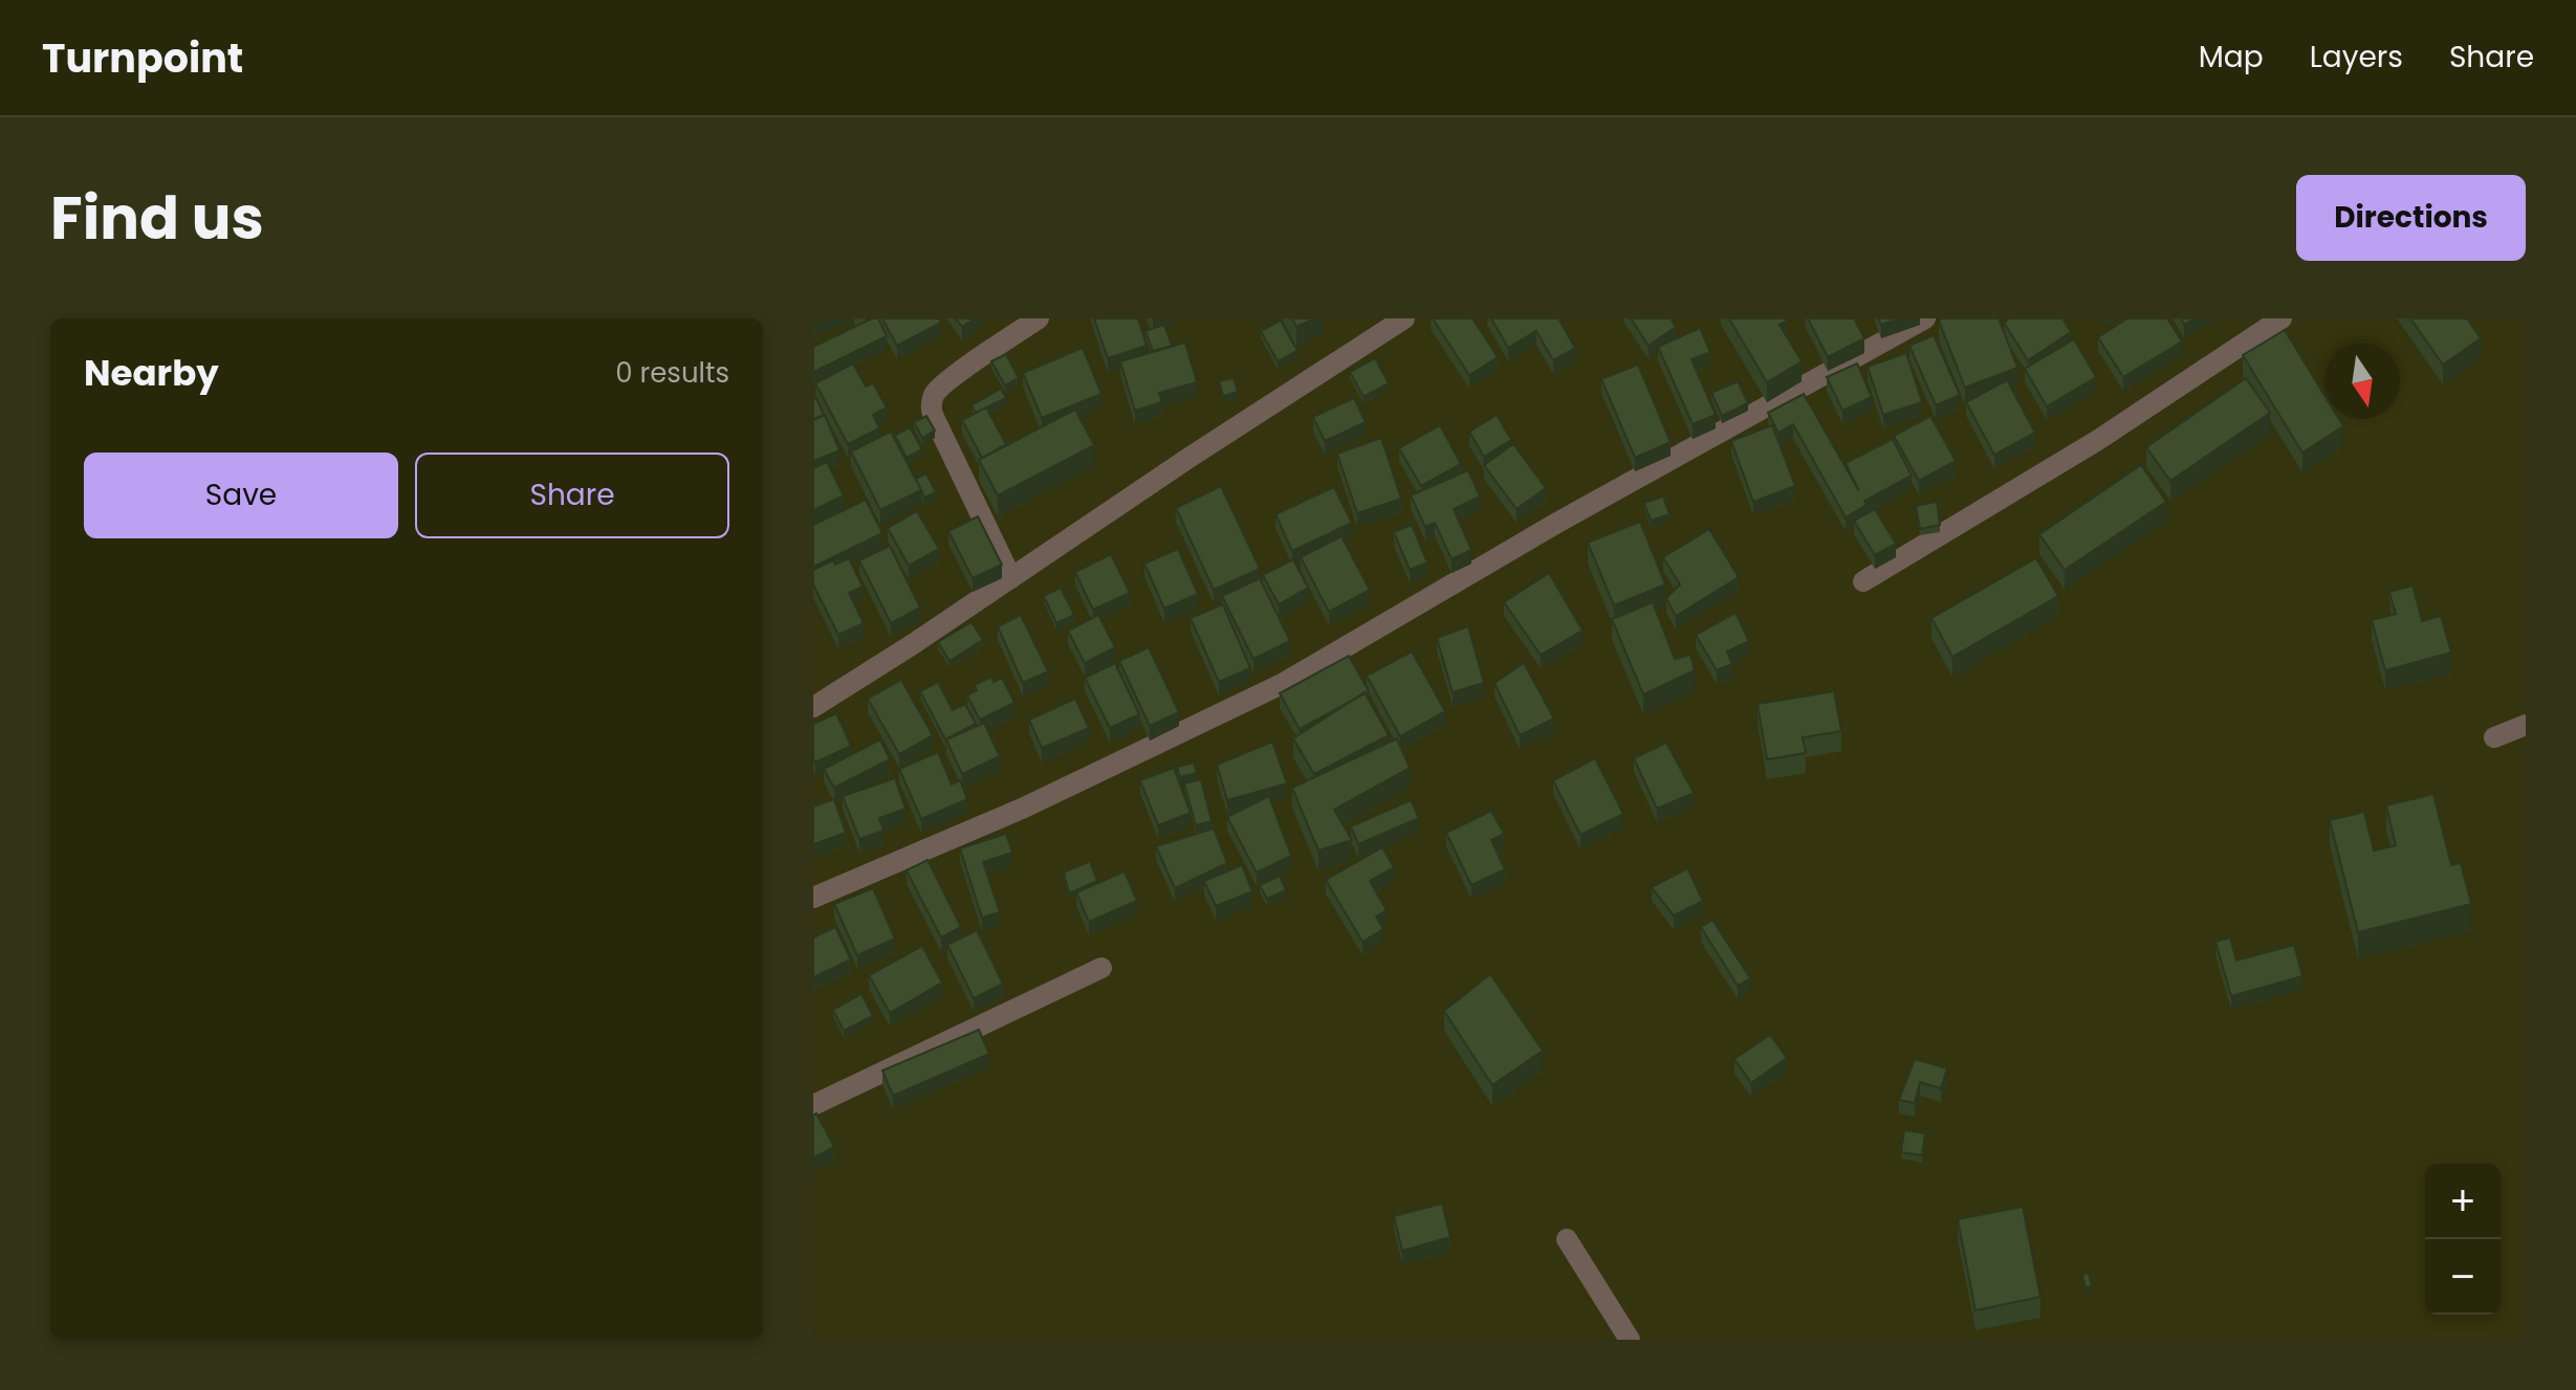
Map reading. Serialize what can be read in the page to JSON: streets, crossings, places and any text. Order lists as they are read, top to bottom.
{
  "north": "bottom",
  "page": {
    "header": "Turnpoint",
    "nav": ["Map", "Layers", "Share"],
    "title": "Find us",
    "buttons": [
      "Directions",
      ["Save", "Share"]
    ],
    "heading": ["Nearby", "0 results"],
    "map_buttons": ["+", "−"]
  }
}
